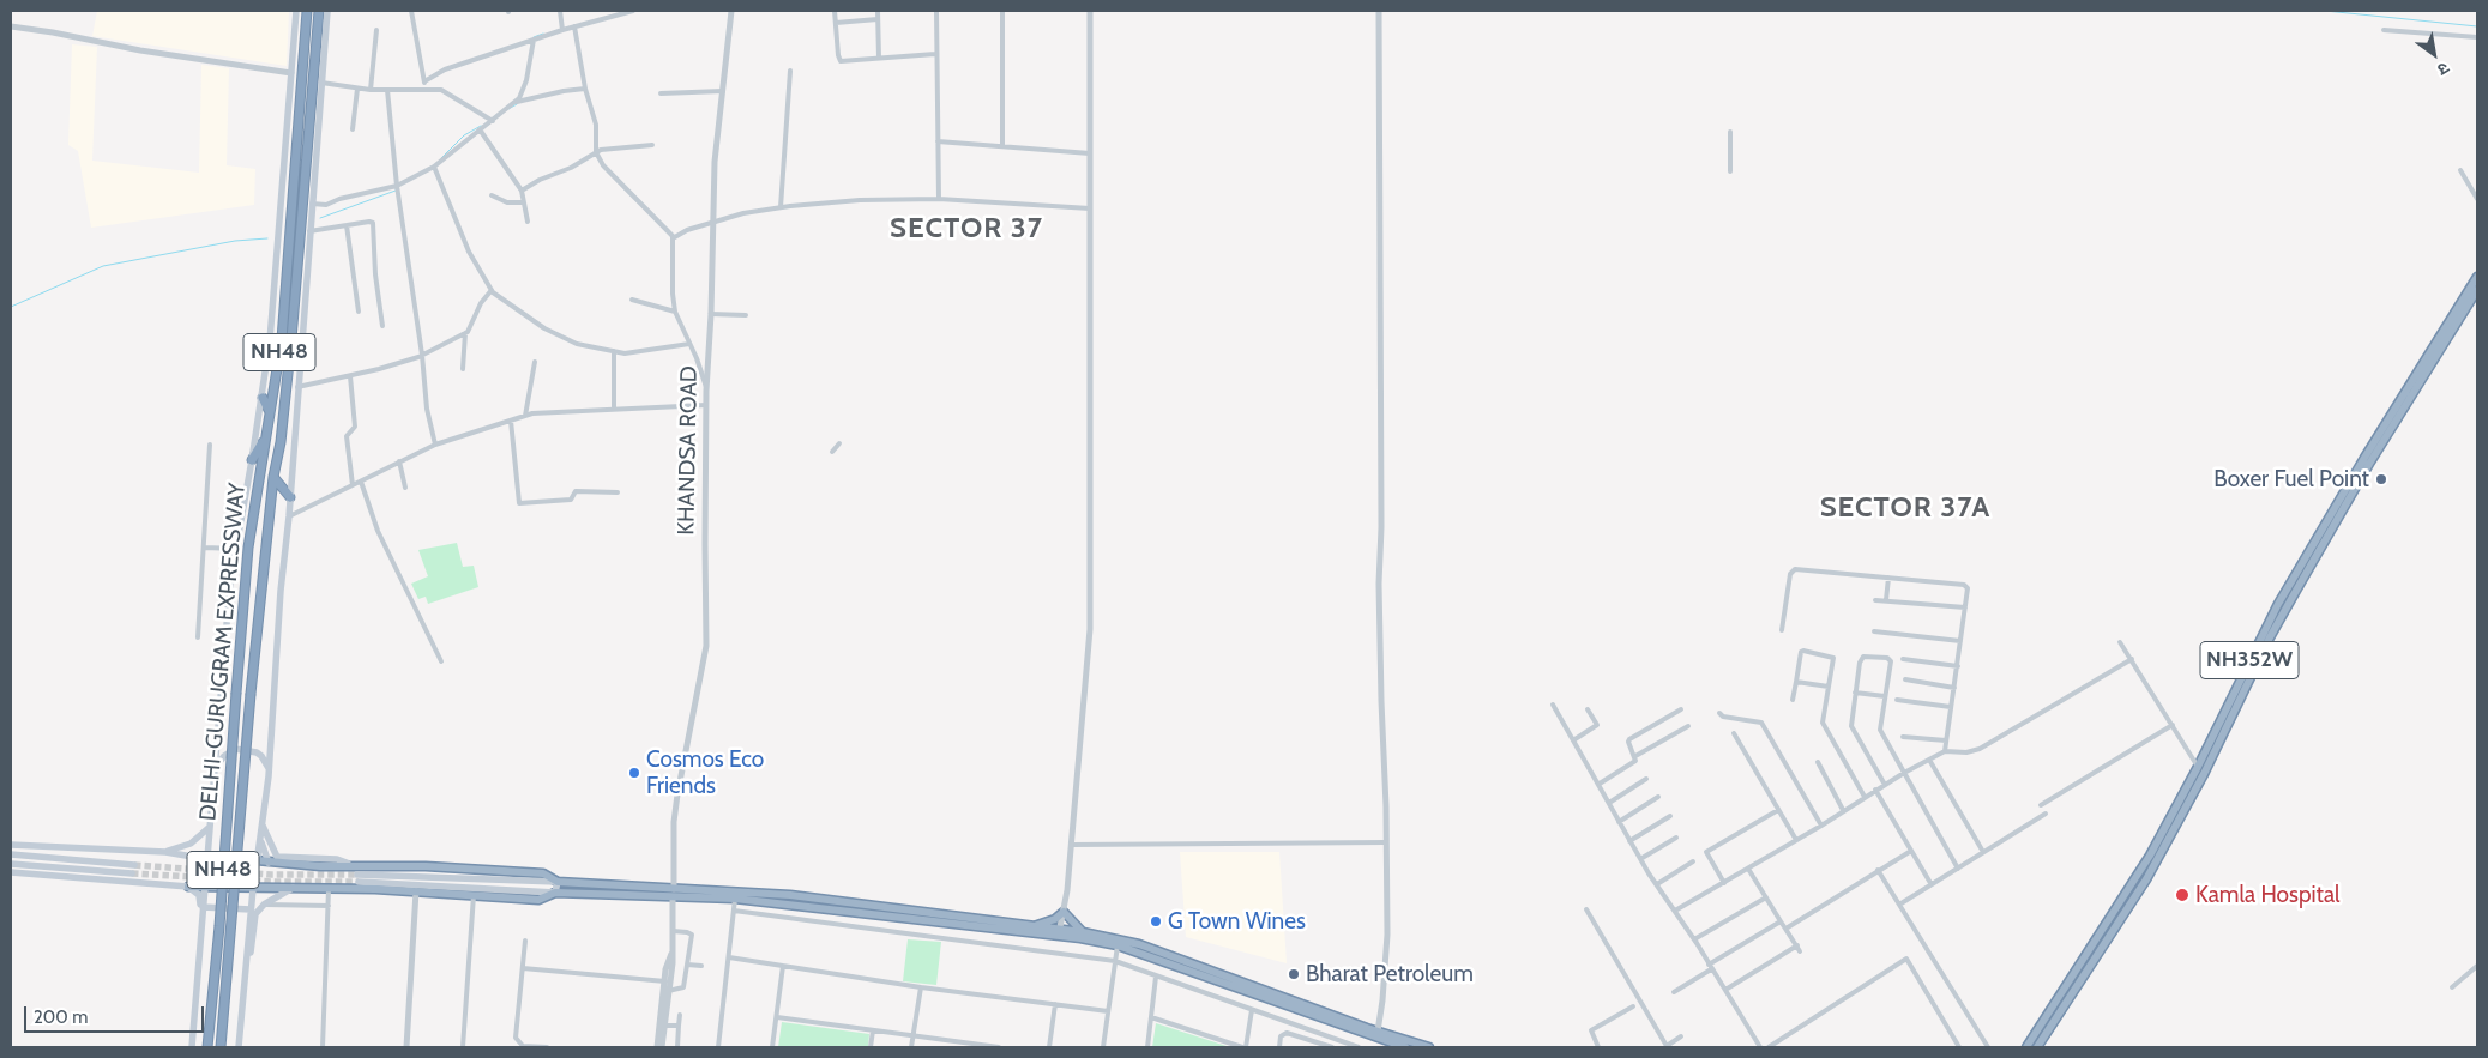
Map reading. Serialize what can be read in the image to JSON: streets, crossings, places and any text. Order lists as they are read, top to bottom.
{
  "streets": {
    "highway": ["NH48", "DELHI-GURUGRAM EXPRESSWAY", "NH352W"],
    "street": ["KHANDSA ROAD"]
  },
  "districts": ["SECTOR 37", "SECTOR 37A"],
  "places": [
    "Boxer Fuel Point",
    "Cosmos Eco Friends",
    "Kamla Hospital",
    "G Town Wines",
    "Bharat Petroleum"
  ],
  "scale_bar": "200 m",
  "north": "bottom right"
}
